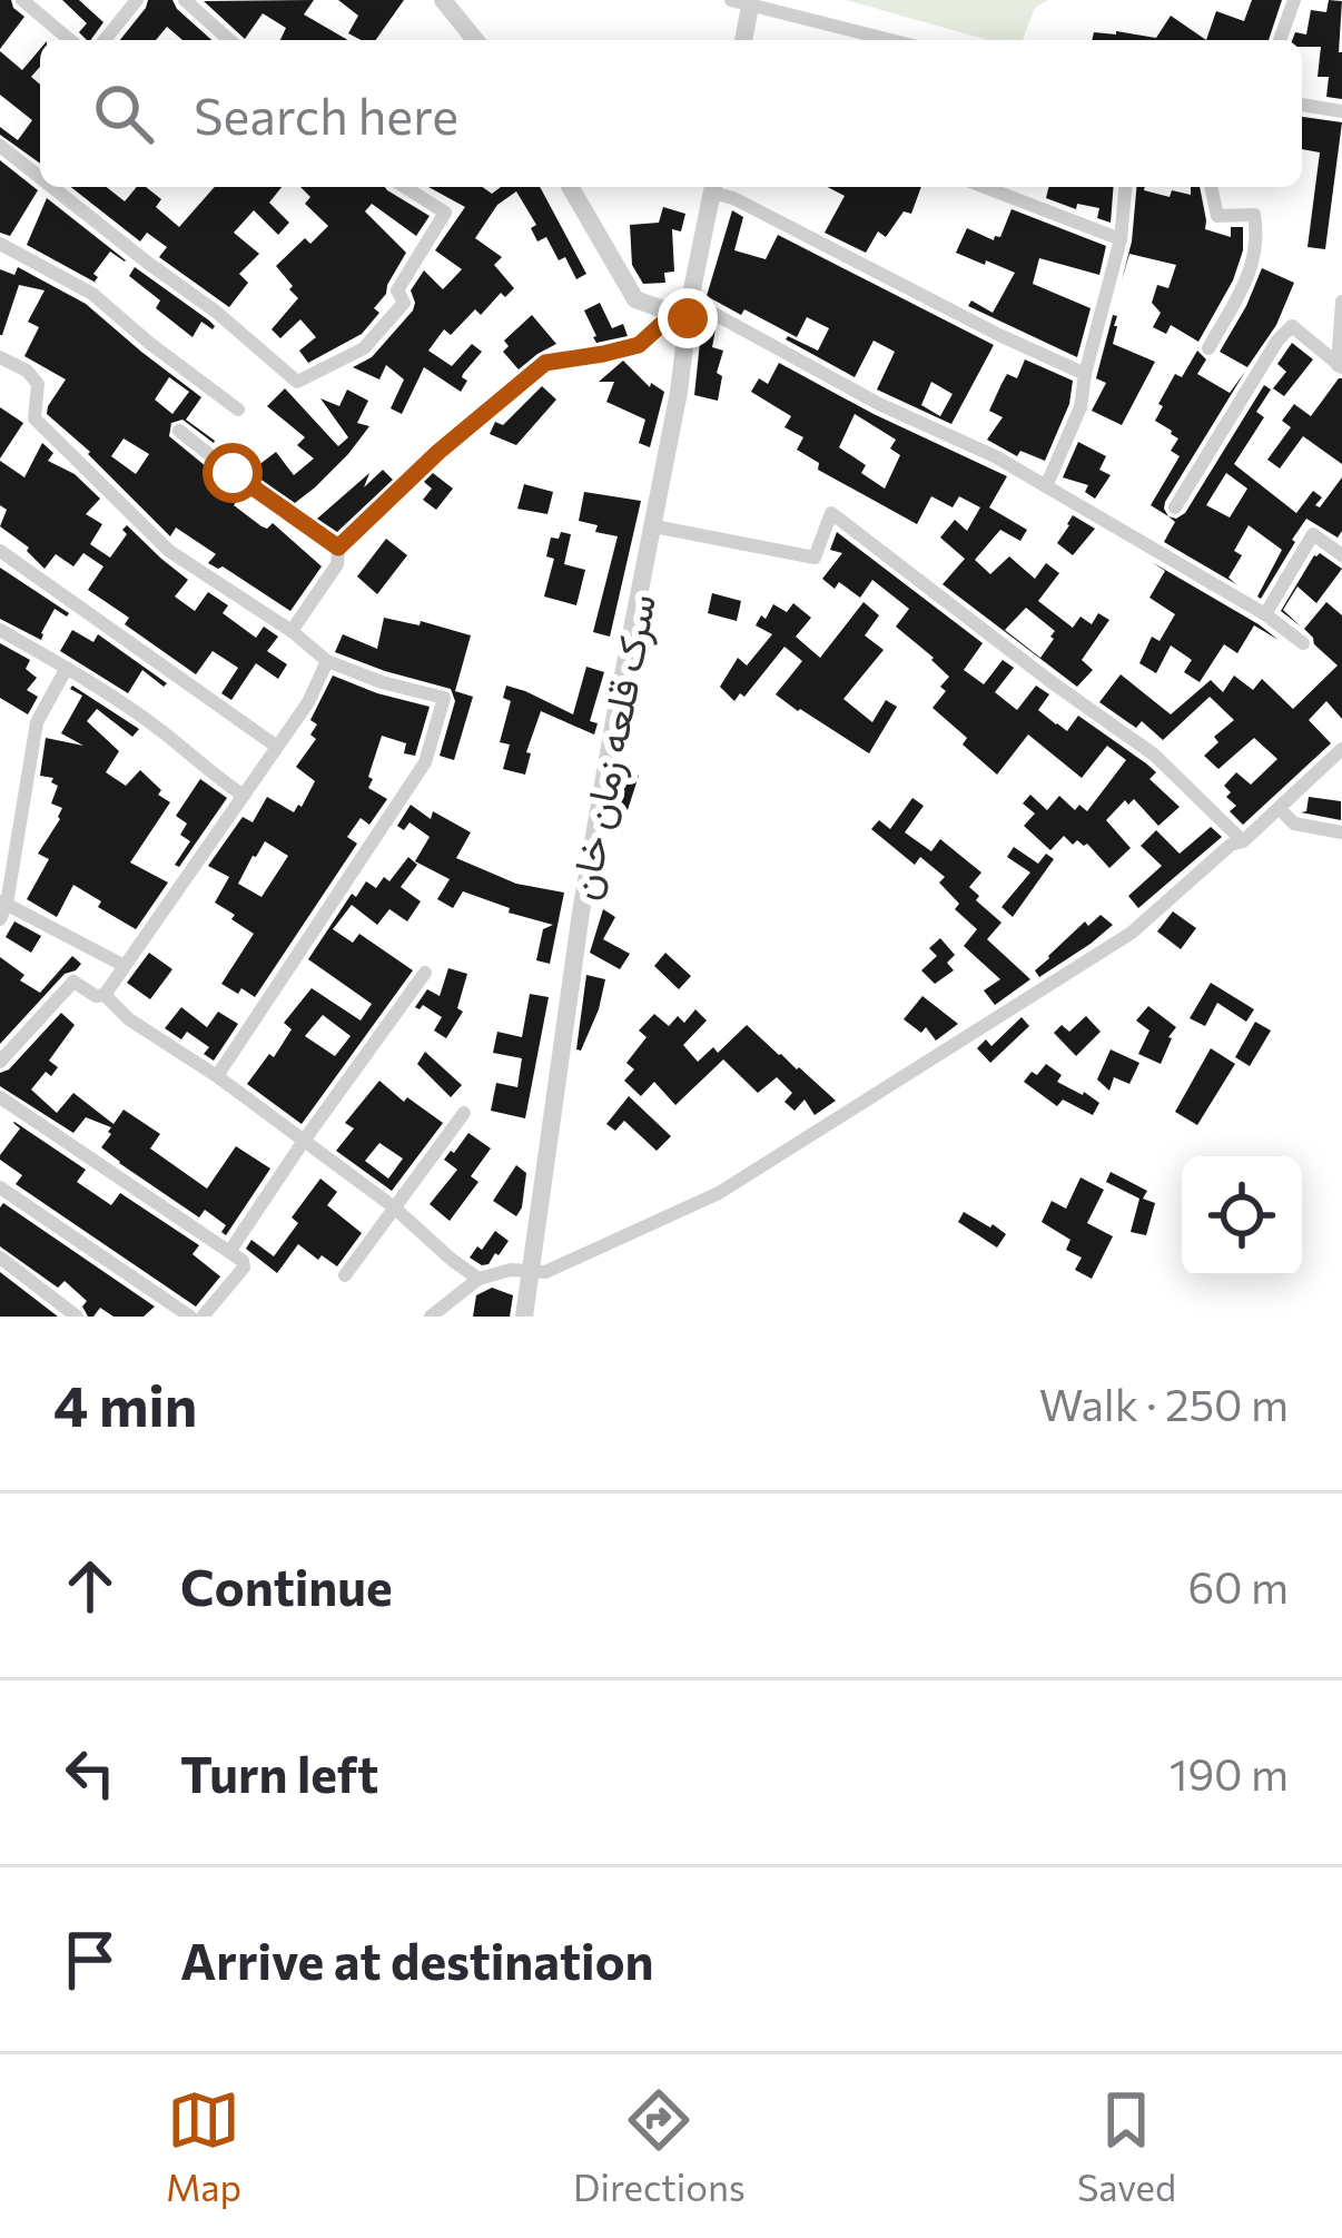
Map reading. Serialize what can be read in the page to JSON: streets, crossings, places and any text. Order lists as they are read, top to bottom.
{
  "streets": {
    "street": ["سرک قلعه زمان خان"]
  },
  "page": {
    "search": "Search here",
    "heading": ["4 min", "Walk · 250 m"],
    "list": [
      ["Continue", "60 m"],
      ["Turn left", "190 m"],
      "Arrive at destination"
    ],
    "nav": ["Map", "Directions", "Saved"]
  }
}
